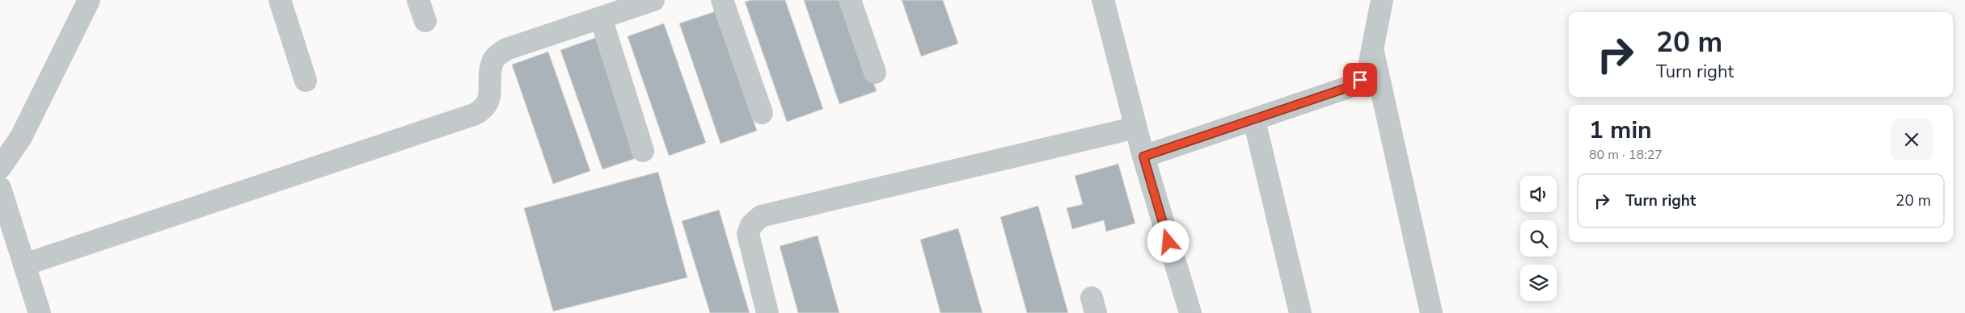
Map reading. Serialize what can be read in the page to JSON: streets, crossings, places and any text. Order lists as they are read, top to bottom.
{
  "page": {
    "turn": ["20 m", "Turn right"],
    "heading": ["1 min", "80 m · 18:27"],
    "list": [
      {
        "name": "Turn right",
        "value": "20 m"
      }
    ]
  }
}
